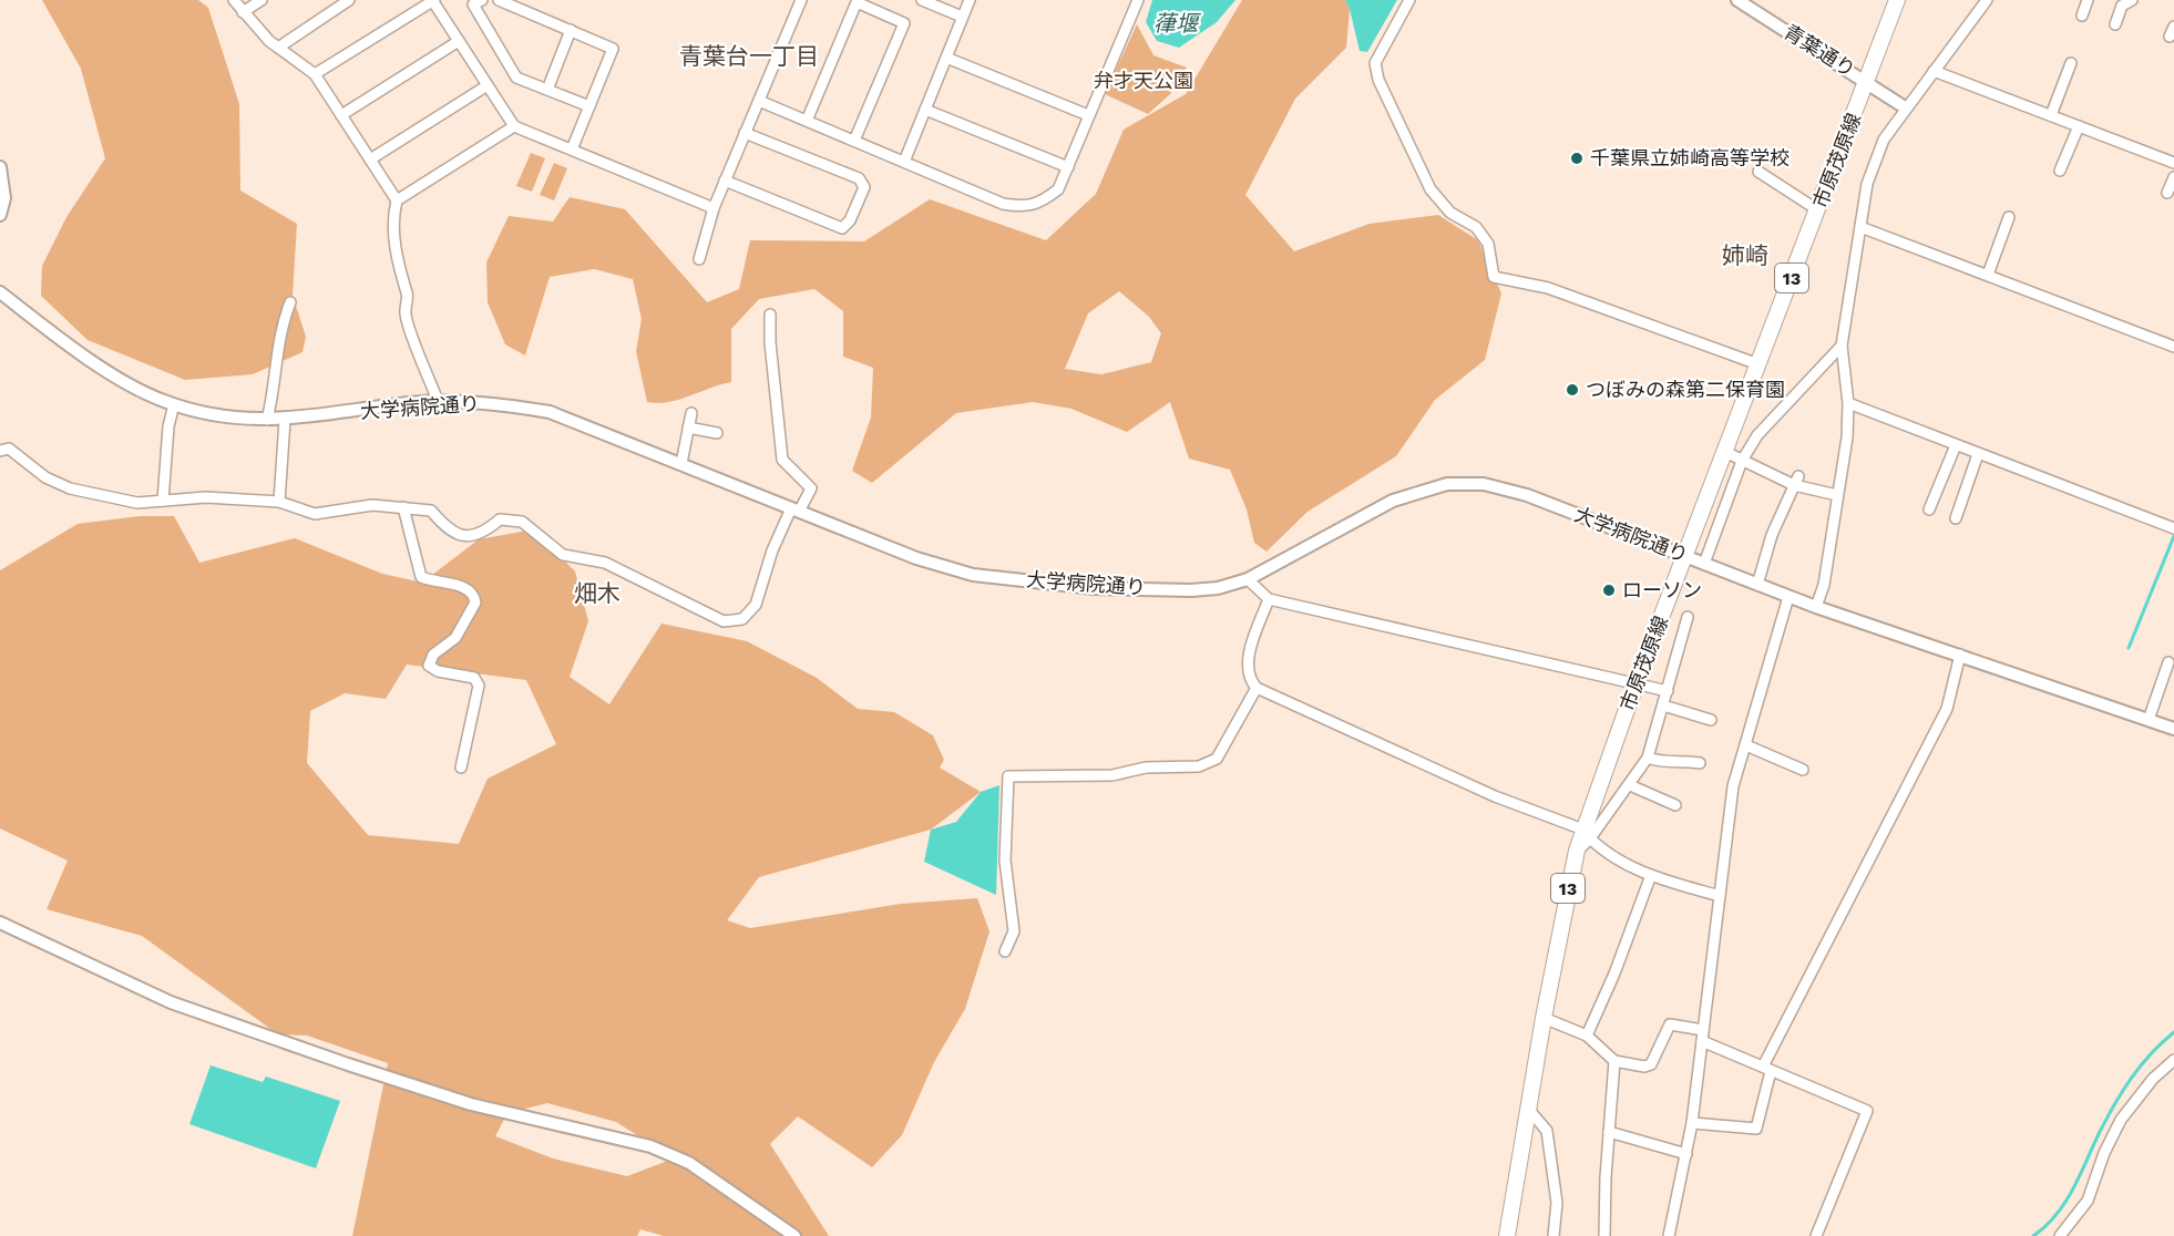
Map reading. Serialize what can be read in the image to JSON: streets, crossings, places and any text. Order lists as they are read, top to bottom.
{
  "streets": {
    "main road": ["市原茂原線", "13"],
    "street": ["青葉通り", "大学病院通り"]
  },
  "crossings": [
    ["青葉通り", "市原茂原線"],
    ["市原茂原線", "大学病院通り"]
  ],
  "districts": ["青葉台一丁目", "姉崎", "畑木"],
  "water": ["葎堰"],
  "parks": ["弁才天公園"],
  "places": ["千葉県立姉崎高等学校", "つぼみの森第二保育園", "ローソン"]
}
